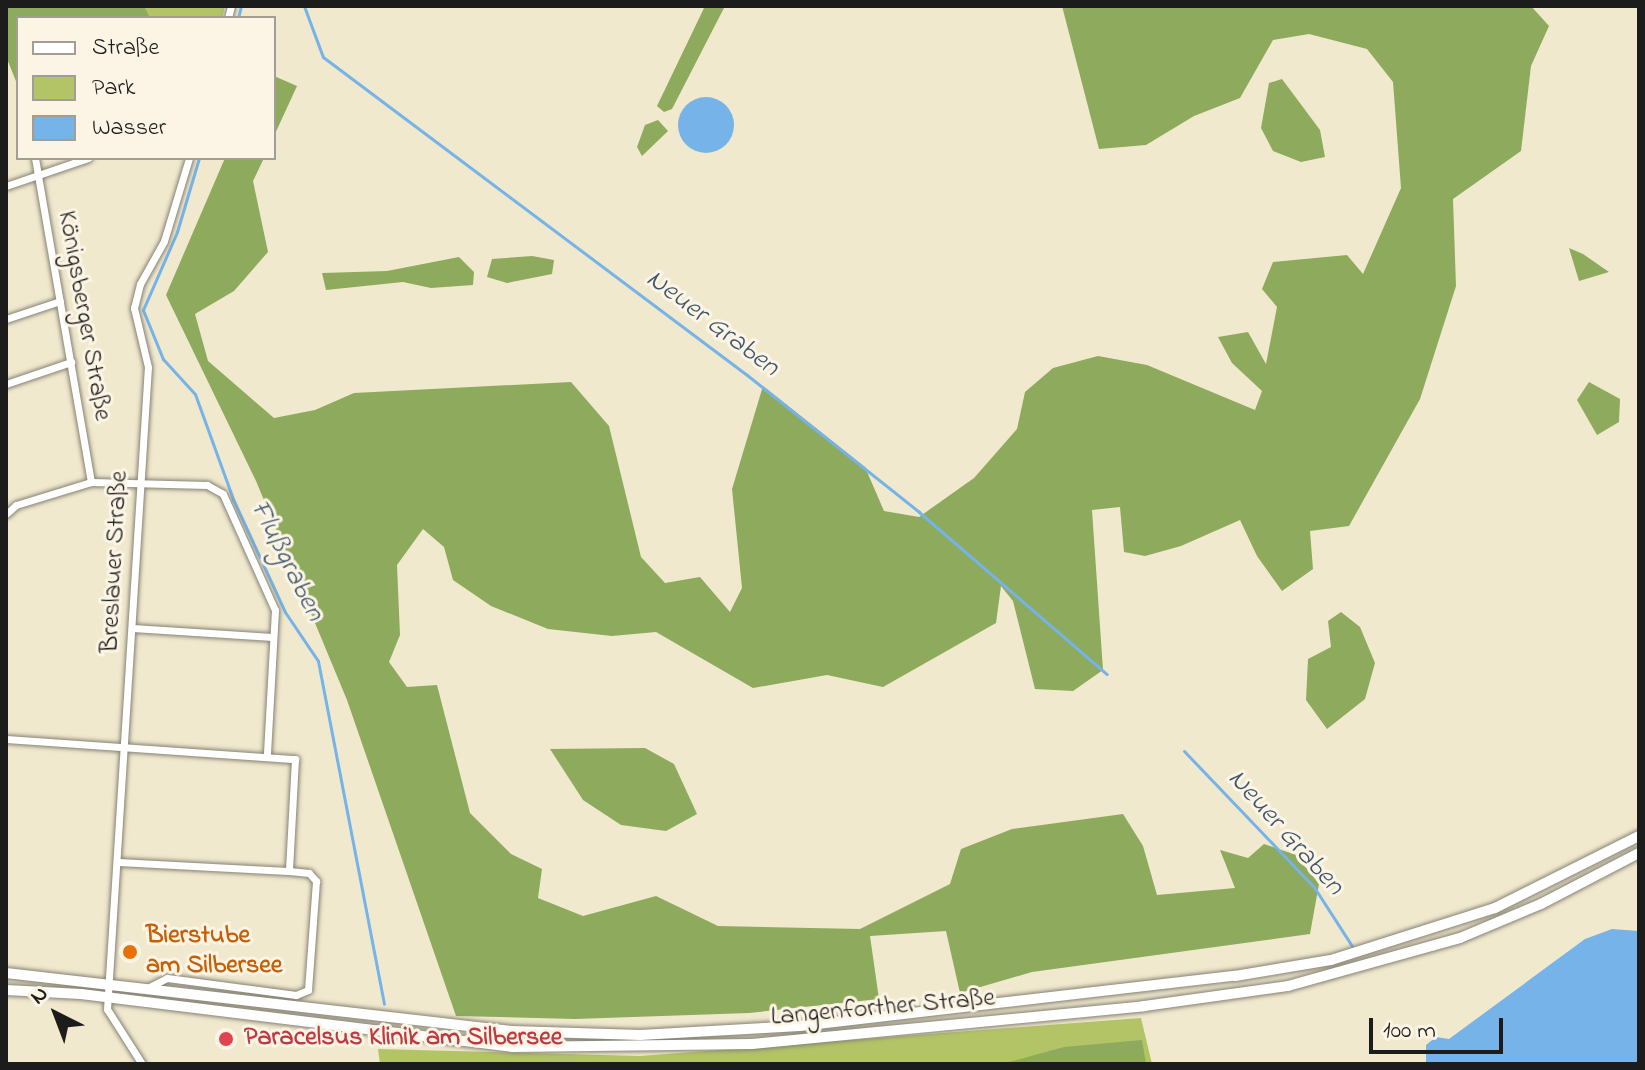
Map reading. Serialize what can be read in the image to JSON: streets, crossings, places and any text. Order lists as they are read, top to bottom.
{
  "streets": {
    "main road": ["Langenforther Straße"],
    "street": ["Königsberger Straße", "Breslauer Straße"]
  },
  "crossings": [
    ["Breslauer Straße", "Langenforther Straße"]
  ],
  "water": ["Neuer Graben", "Flußgraben"],
  "places": ["Bierstube am Silbersee", "Paracelsus Klinik am Silbersee"],
  "legend": ["Straße", "Park", "Wasser"],
  "scale_bar": "100 m",
  "north": "top left"
}
